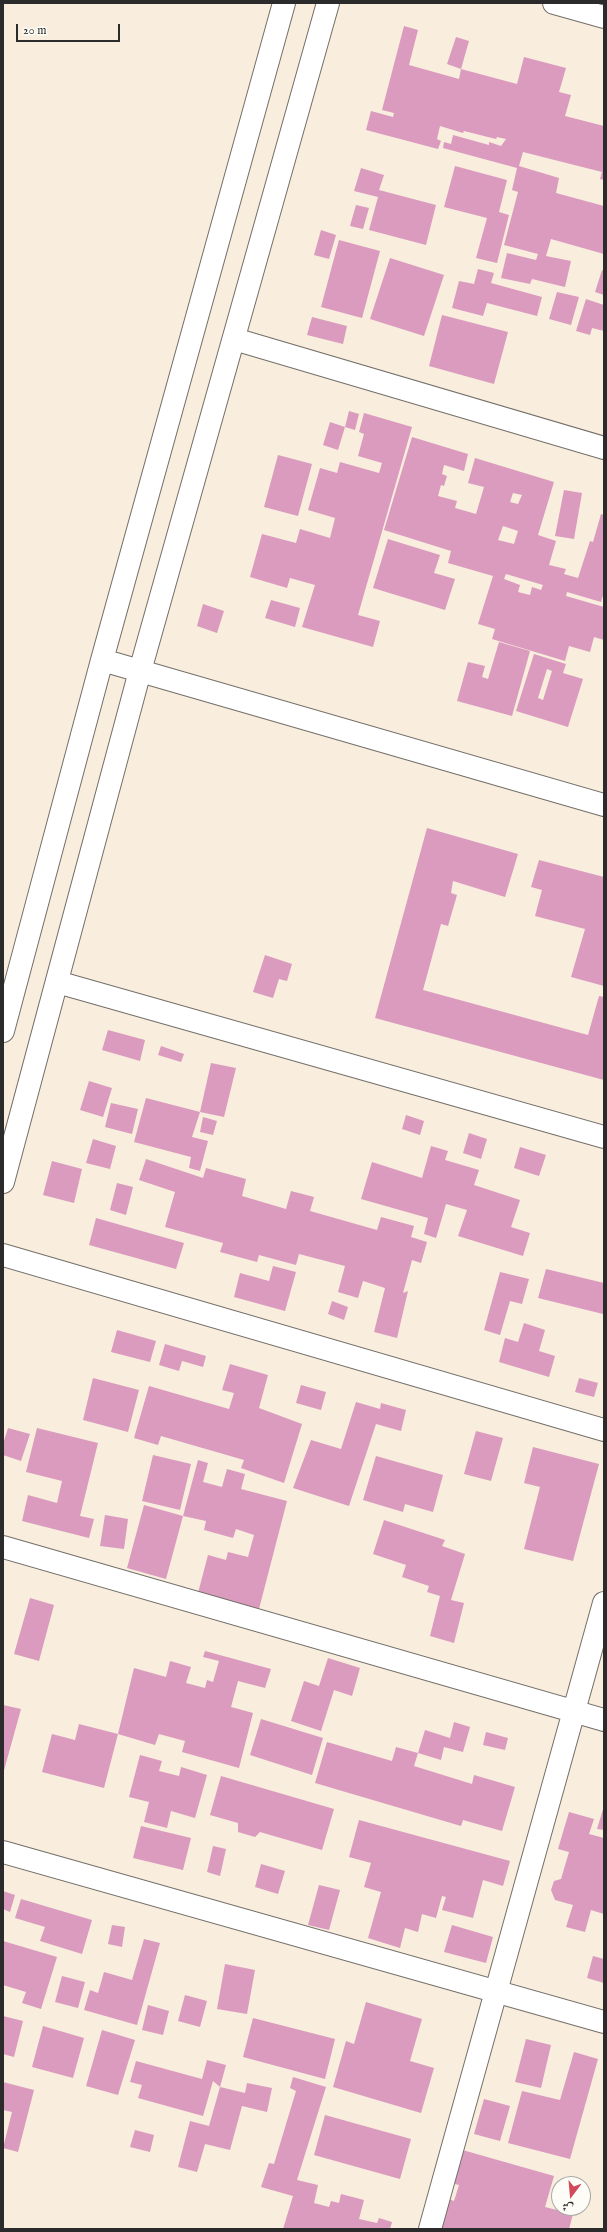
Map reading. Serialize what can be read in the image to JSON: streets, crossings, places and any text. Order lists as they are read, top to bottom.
{
  "scale_bar": "20 m",
  "north": "bottom"
}
